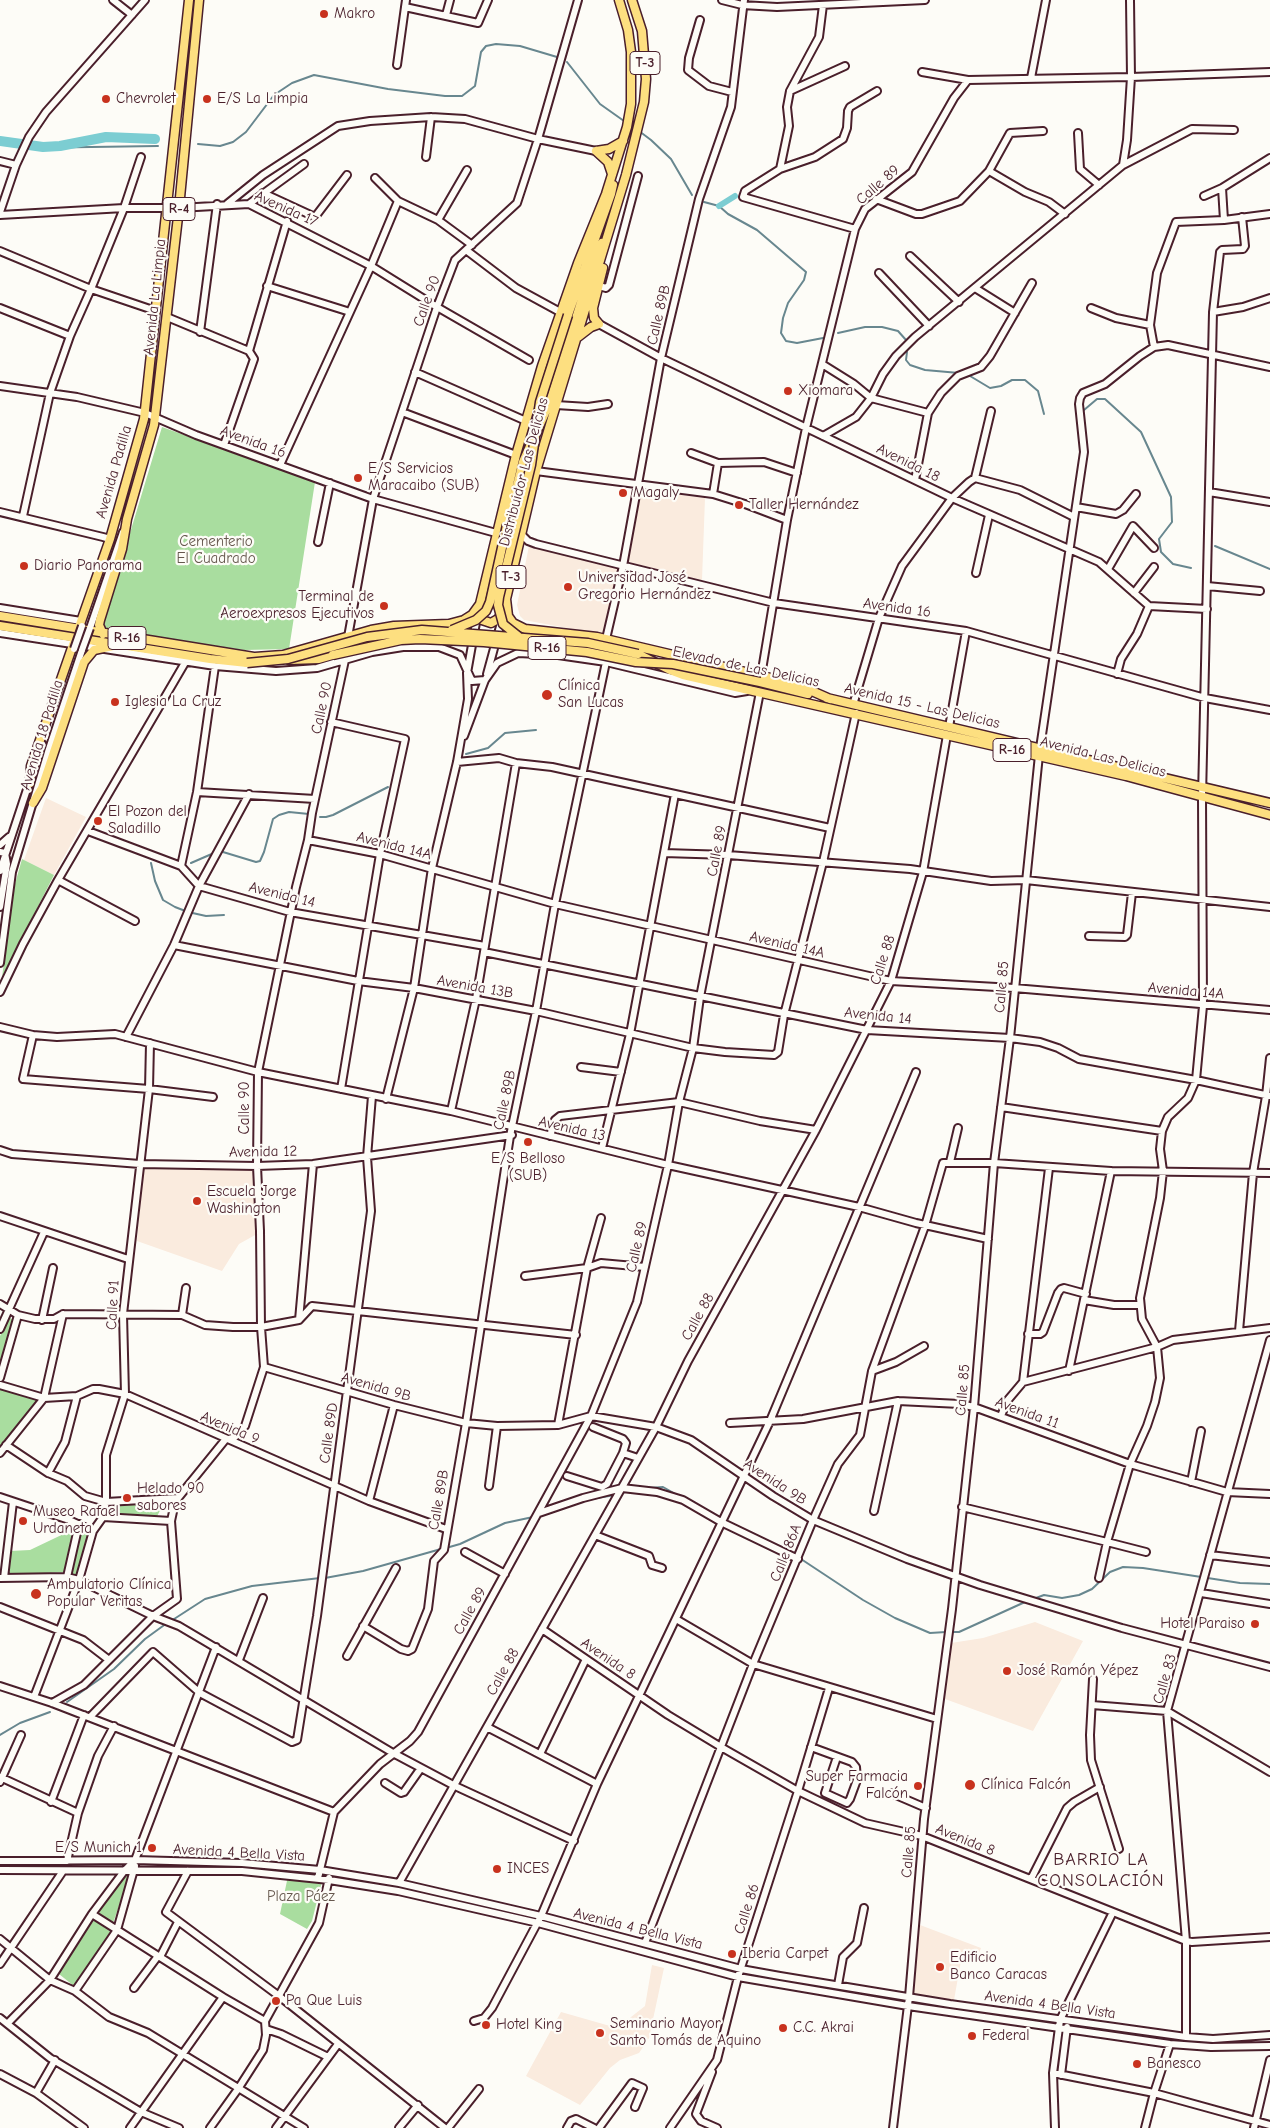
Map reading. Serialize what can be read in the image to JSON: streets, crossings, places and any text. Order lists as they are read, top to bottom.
{
  "streets": {
    "main road": [
      "T-3",
      "R-4",
      "Avenida La Limpia",
      "Avenida Padilla",
      "Distribuidor Las Delicias",
      "R-16",
      "Elevado de Las Delicias",
      "Avenida 15 - Las Delicias",
      "Avenida Las Delicias"
    ],
    "street": [
      "Calle 89",
      "Avenida 17",
      "Calle 90",
      "Calle 89B",
      "Avenida 16",
      "Avenida 18",
      "Avenida 18 Padilla",
      "Avenida 14A",
      "Avenida 14",
      "Calle 88",
      "Avenida 13B",
      "Calle 85",
      "Avenida 13",
      "Avenida 12",
      "Calle 91",
      "Avenida 9B",
      "Avenida 11",
      "Avenida 9",
      "Calle 89D",
      "Calle 86A",
      "Avenida 8",
      "Calle 83",
      "Avenida 4 Bella Vista",
      "Calle 86"
    ]
  },
  "crossings": [
    ["T-3", "Calle 89"],
    ["T-3", "Calle 89B"],
    ["T-3", "Distribuidor Las Delicias"],
    ["T-3", "Elevado de Las Delicias"],
    ["Calle 89", "Avenida 16"],
    ["Calle 89", "Avenida 18"],
    ["Calle 89", "R-16"],
    ["Calle 89", "Elevado de Las Delicias"],
    ["Calle 89", "Avenida 14A"],
    ["Calle 89", "Avenida 14"],
    ["Calle 89", "Avenida 13B"],
    ["Calle 89", "Avenida 13"],
    ["Calle 89", "Avenida 9B"],
    ["Avenida 17", "Avenida La Limpia"],
    ["Avenida 17", "Calle 90"],
    ["Avenida La Limpia", "Avenida 16"],
    ["Avenida La Limpia", "Avenida Padilla"],
    ["Calle 90", "Avenida 16"],
    ["Calle 90", "R-16"],
    ["Calle 90", "Avenida 14A"],
    ["Calle 90", "Avenida 14"],
    ["Calle 90", "Avenida 13B"],
    ["Calle 90", "Avenida 13"],
    ["Calle 90", "Avenida 12"],
    ["Calle 90", "Avenida 9B"],
    ["Calle 90", "Avenida 9"],
    ["Calle 89B", "Avenida 16"],
    ["Calle 89B", "Avenida 18"],
    ["Calle 89B", "R-16"],
    ["Calle 89B", "Avenida 14A"],
    ["Calle 89B", "Avenida 14"],
    ["Calle 89B", "Avenida 13B"],
    ["Calle 89B", "Avenida 13"],
    ["Calle 89B", "Avenida 12"],
    ["Calle 89B", "Avenida 9B"],
    ["Calle 89B", "Avenida 9"],
    ["Avenida 16", "Avenida Padilla"],
    ["Avenida 16", "Distribuidor Las Delicias"],
    ["Avenida 16", "Calle 88"],
    ["Avenida 16", "Calle 85"],
    ["Avenida 18", "Calle 85"],
    ["Avenida Padilla", "R-16"],
    ["Avenida Padilla", "Avenida 18 Padilla"],
    ["Distribuidor Las Delicias", "R-16"],
    ["R-16", "Elevado de Las Delicias"],
    ["R-16", "Avenida 15 - Las Delicias"],
    ["Elevado de Las Delicias", "Avenida 15 - Las Delicias"],
    ["Avenida 15 - Las Delicias", "Avenida Las Delicias"],
    ["Avenida 15 - Las Delicias", "Calle 88"],
    ["Avenida 15 - Las Delicias", "Calle 85"],
    ["Avenida Las Delicias", "Calle 85"],
    ["Avenida 14A", "Calle 88"],
    ["Avenida 14A", "Calle 85"],
    ["Avenida 14", "Calle 88"],
    ["Avenida 14", "Avenida 13B"],
    ["Avenida 14", "Calle 85"],
    ["Calle 88", "Avenida 13"],
    ["Calle 88", "Avenida 9B"],
    ["Calle 88", "Avenida 8"],
    ["Calle 88", "Avenida 4 Bella Vista"],
    ["Calle 85", "Avenida 13"],
    ["Calle 85", "Avenida 9B"],
    ["Calle 85", "Avenida 11"],
    ["Calle 85", "Avenida 8"],
    ["Calle 85", "Avenida 4 Bella Vista"],
    ["Avenida 13", "Avenida 12"],
    ["Avenida 13", "Calle 91"],
    ["Avenida 13", "Calle 89D"],
    ["Avenida 13", "Calle 86A"],
    ["Avenida 12", "Calle 91"],
    ["Avenida 12", "Calle 89D"],
    ["Calle 91", "Avenida 9"],
    ["Avenida 9B", "Calle 89D"],
    ["Avenida 9B", "Calle 86A"],
    ["Avenida 9B", "Calle 83"],
    ["Avenida 11", "Calle 86A"],
    ["Avenida 11", "Calle 83"],
    ["Avenida 9", "Calle 89D"],
    ["Calle 86A", "Avenida 8"],
    ["Calle 86A", "Avenida 4 Bella Vista"],
    ["Avenida 8", "Calle 83"],
    ["Avenida 8", "Calle 86"],
    ["Calle 83", "Avenida 4 Bella Vista"],
    ["Avenida 4 Bella Vista", "Calle 86"]
  ],
  "districts": ["BARRIO LA CONSOLACIÓN"],
  "parks": ["Cementerio El Cuadrado", "Plaza Páez"],
  "places": [
    "Makro",
    "Chevrolet",
    "E/S La Limpia",
    "Xiomara",
    "E/S Servicios Maracaibo (SUB)",
    "Magaly",
    "Taller Hernández",
    "Diario Panorama",
    "Universidad José Gregorio Hernández",
    "Terminal de Aeroexpresos Ejecutivos",
    "Clínica San Lucas",
    "Iglesia La Cruz",
    "El Pozon del Saladillo",
    "E/S Belloso (SUB)",
    "Escuela Jorge Washington",
    "Helado 90 sabores",
    "Museo Rafael Urdaneta",
    "Ambulatorio Clínica Popular Veritas",
    "Hotel Paraiso",
    "José Ramón Yépez",
    "Clínica Falcón",
    "Super Farmacia Falcón",
    "E/S Munich 1",
    "INCES",
    "Iberia Carpet",
    "Edificio Banco Caracas",
    "Pa Que Luis",
    "Hotel King",
    "C.C. Akrai",
    "Seminario Mayor Santo Tomás de Aquino",
    "Federal",
    "Banesco"
  ]
}
